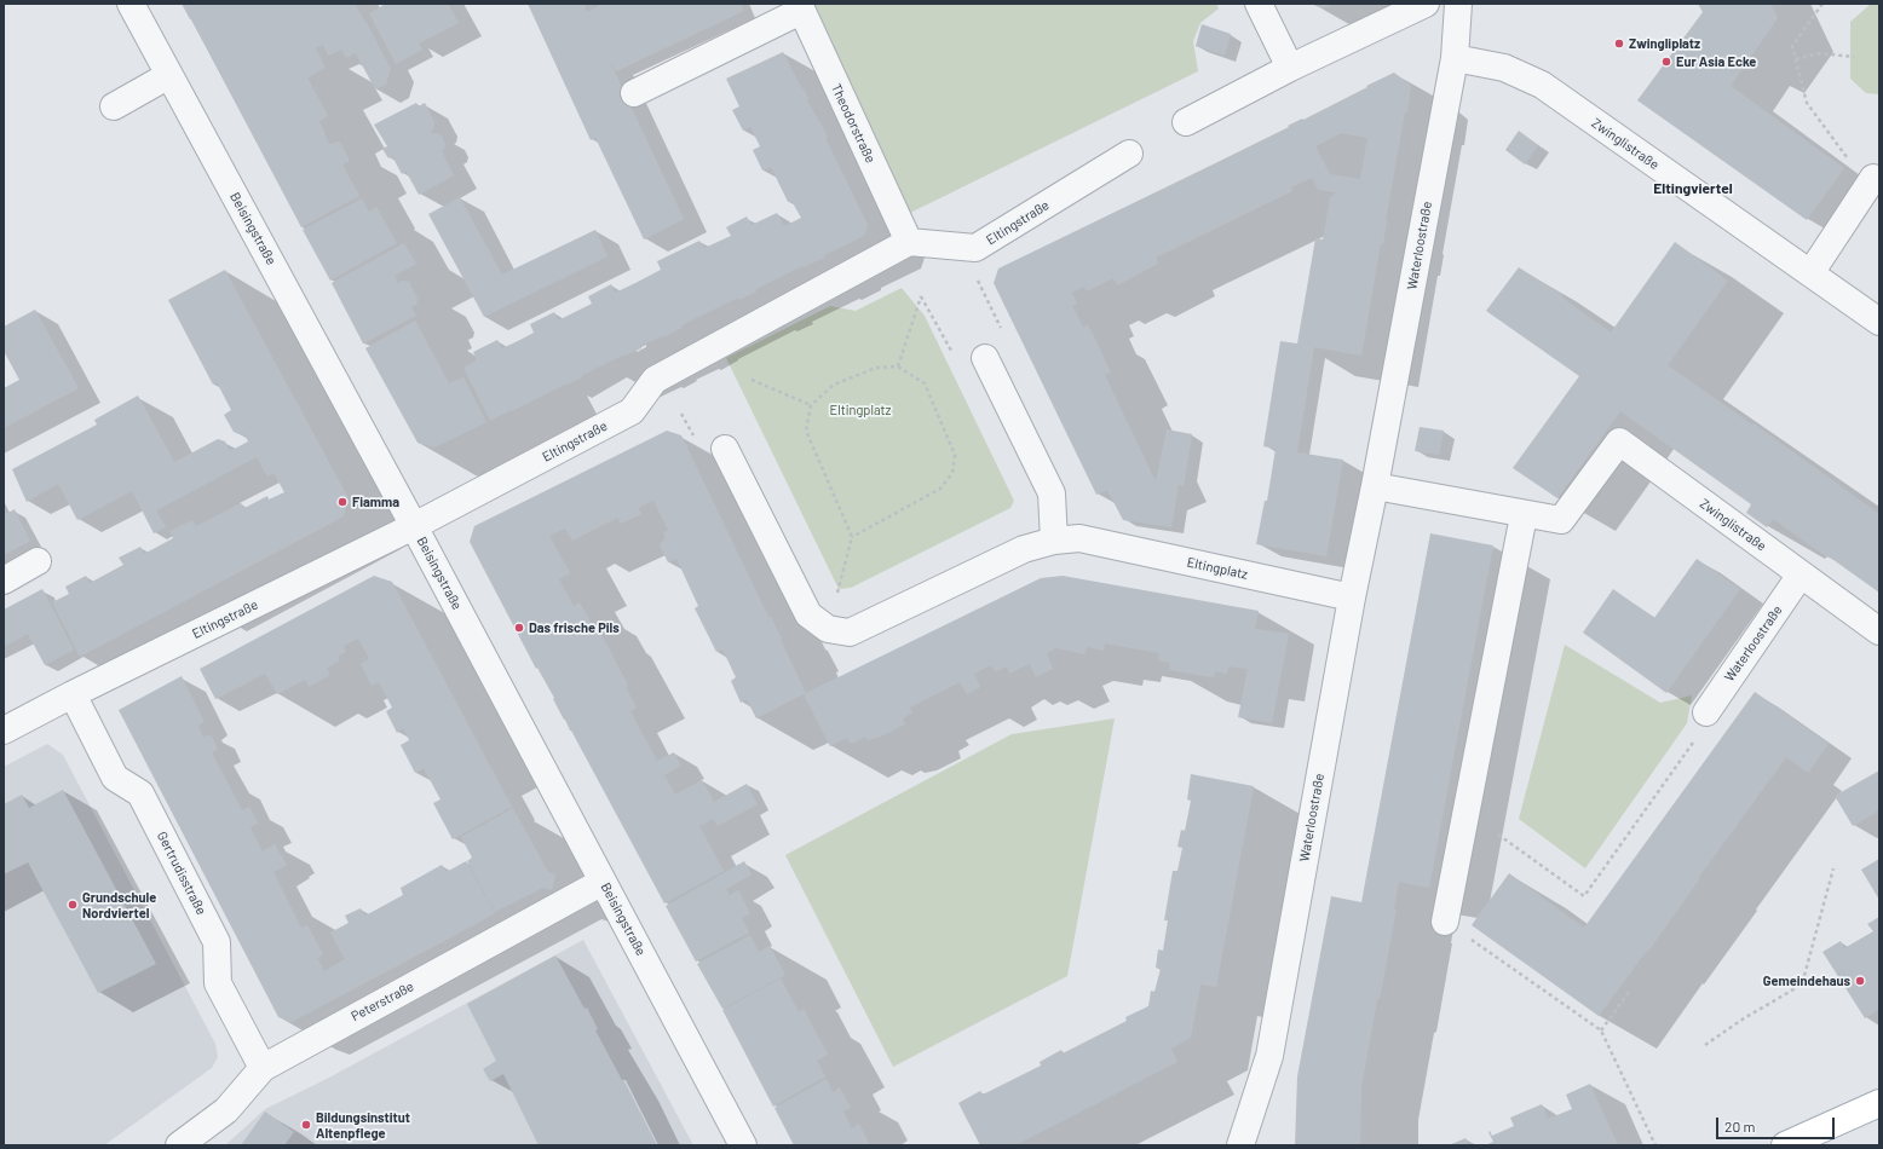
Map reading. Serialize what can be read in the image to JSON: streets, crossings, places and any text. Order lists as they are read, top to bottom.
{
  "streets": {
    "street": [
      "Theodorstraße",
      "Zwinglistraße",
      "Eltingstraße",
      "Beisingstraße",
      "Waterloostraße",
      "Eltingplatz",
      "Gertrudisstraße",
      "Peterstraße"
    ]
  },
  "crossings": [
    ["Theodorstraße", "Eltingstraße"],
    ["Zwinglistraße", "Waterloostraße"],
    ["Eltingstraße", "Beisingstraße"],
    ["Eltingstraße", "Gertrudisstraße"],
    ["Beisingstraße", "Peterstraße"],
    ["Waterloostraße", "Eltingplatz"],
    ["Gertrudisstraße", "Peterstraße"]
  ],
  "districts": ["Eltingviertel"],
  "parks": ["Eltingplatz"],
  "places": [
    "Zwingliplatz",
    "Eur Asia Ecke",
    "Fiamma",
    "Das frische Pils",
    "Grundschule Nordviertel",
    "Gemeindehaus",
    "Bildungsinstitut Altenpflege"
  ],
  "scale_bar": "20 m"
}
